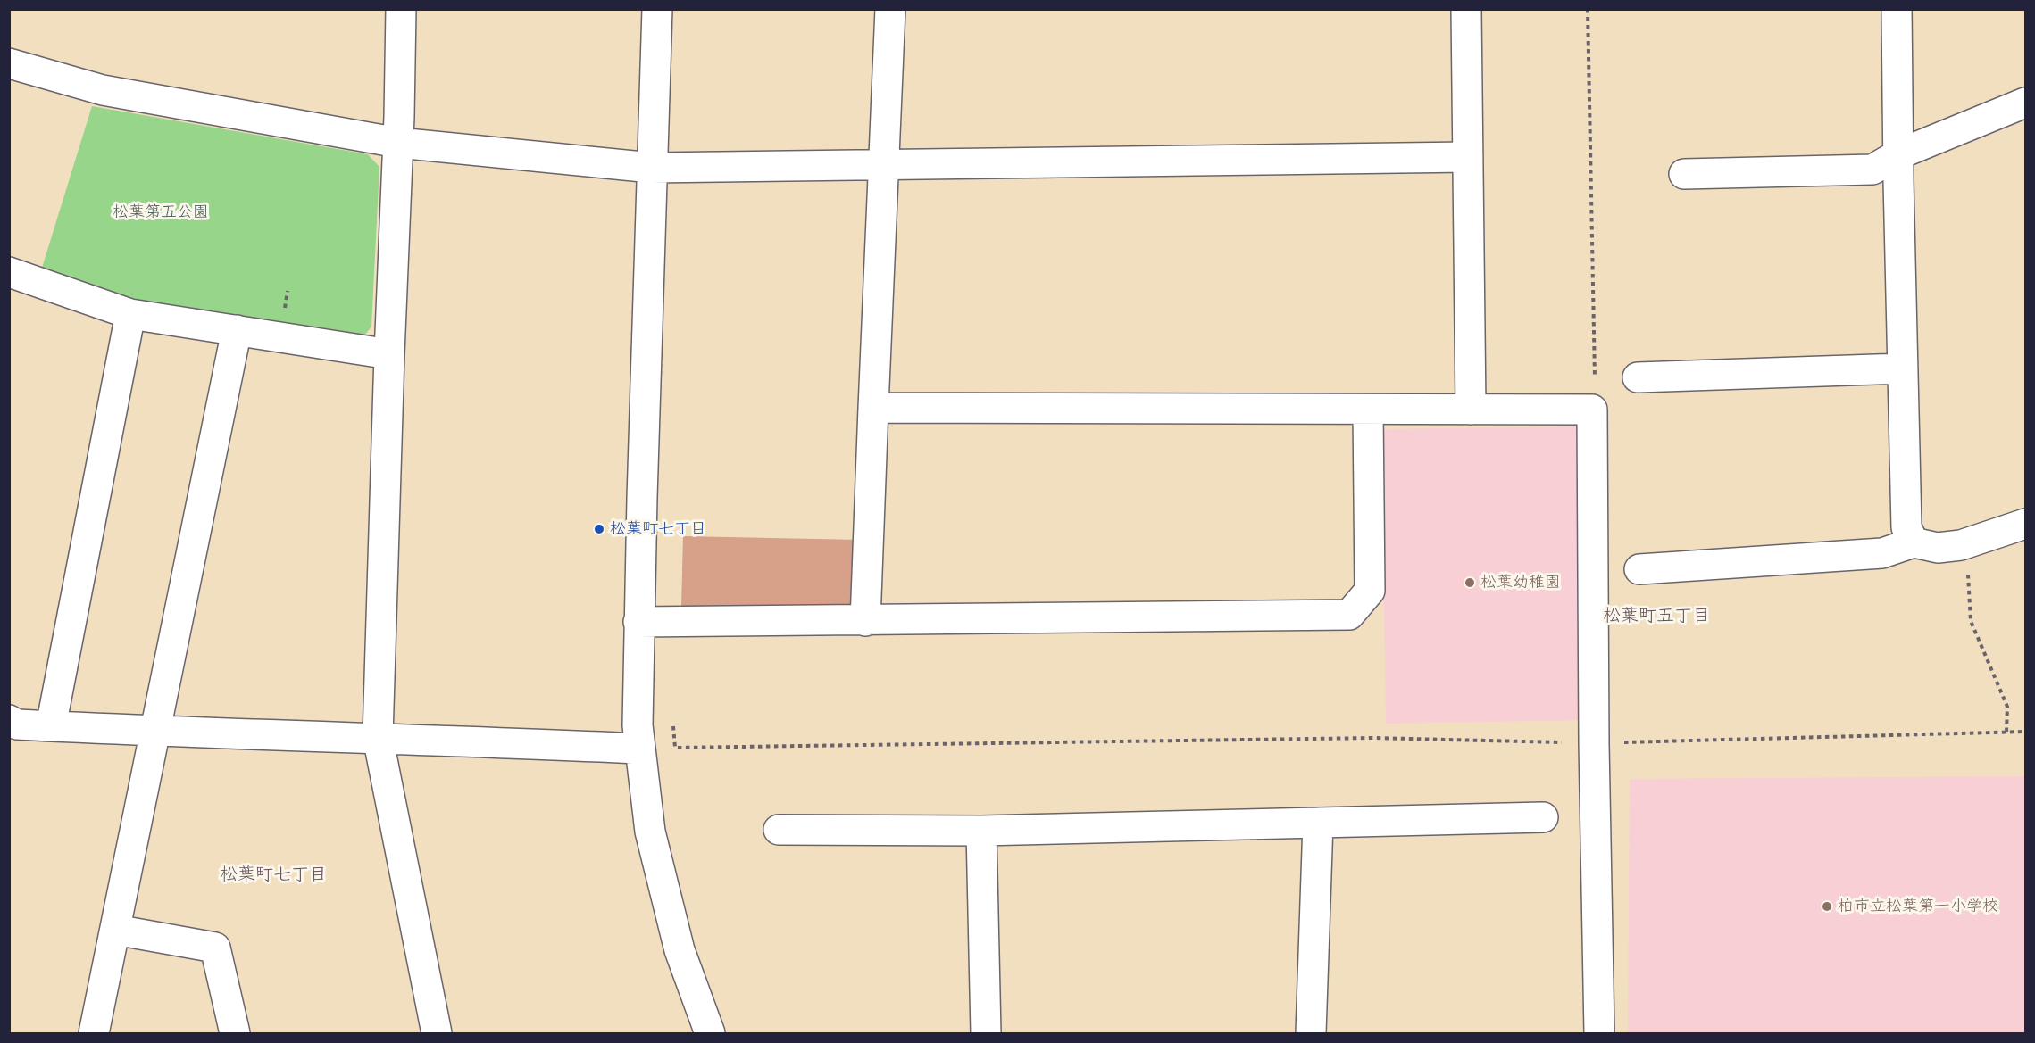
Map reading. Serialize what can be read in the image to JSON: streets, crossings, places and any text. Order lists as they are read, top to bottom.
{
  "districts": ["松葉町五丁目", "松葉町七丁目"],
  "parks": ["松葉第五公園"],
  "places": ["松葉町七丁目", "松葉幼稚園", "柏市立松葉第一小学校"]
}
